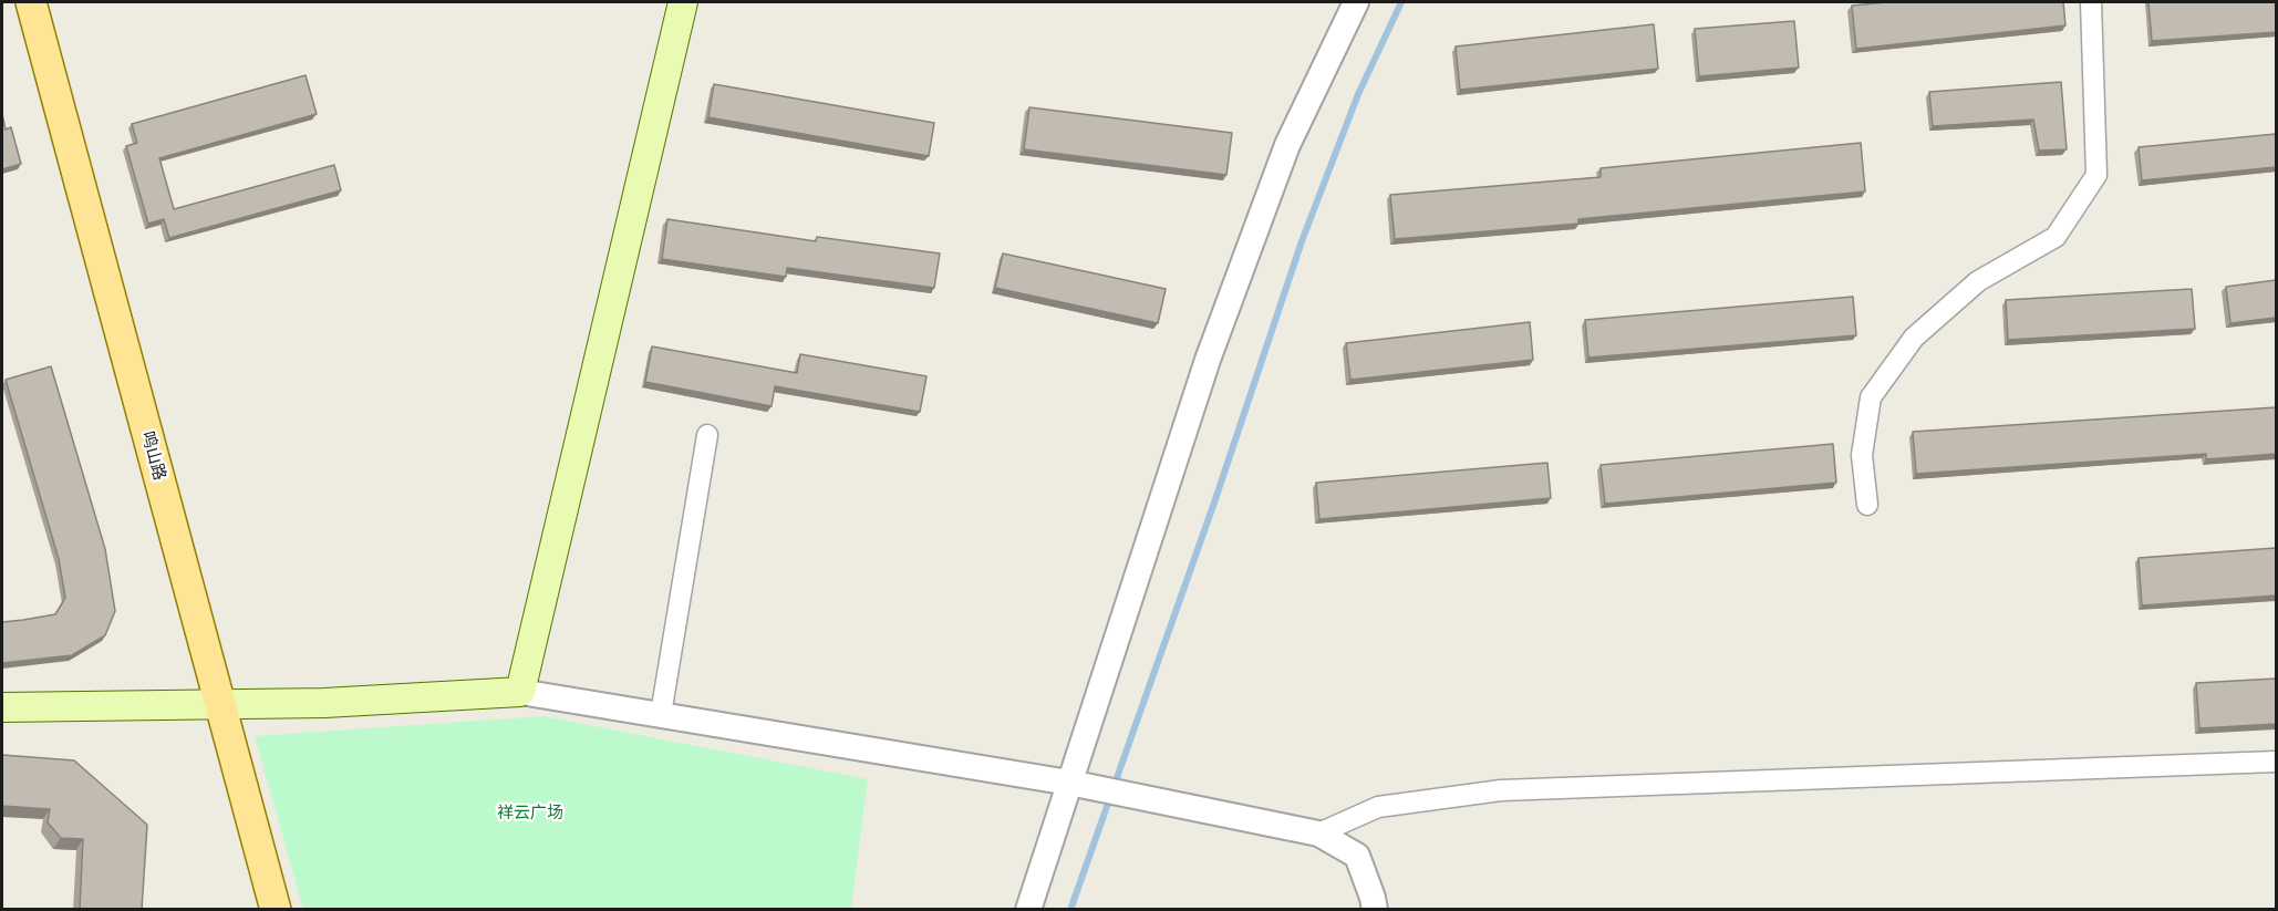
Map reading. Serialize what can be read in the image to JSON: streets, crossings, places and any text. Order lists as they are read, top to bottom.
{
  "streets": {
    "main road": ["鸣山路"]
  },
  "parks": ["祥云广场"]
}
